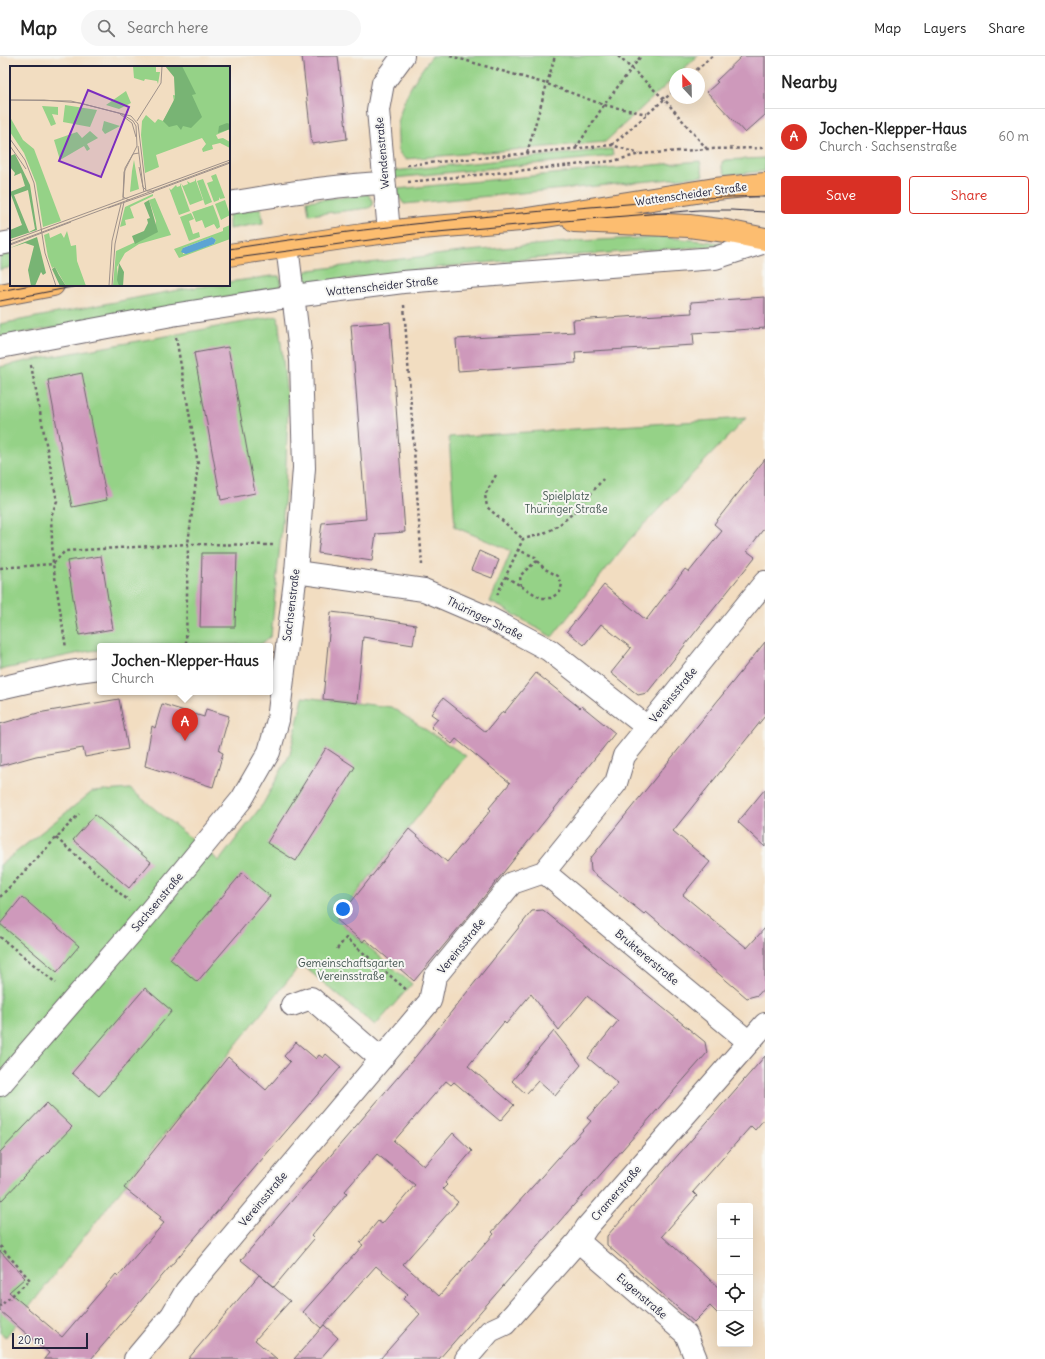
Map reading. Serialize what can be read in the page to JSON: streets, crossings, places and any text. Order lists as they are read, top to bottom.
{
  "streets": {
    "main road": ["Wattenscheider Straße"],
    "street": [
      "Wendenstraße",
      "Sachsenstraße",
      "Thüringer Straße",
      "Vereinsstraße",
      "Bruktererstraße",
      "Cramerstraße",
      "Eugenstraße"
    ]
  },
  "crossings": [
    ["Wendenstraße", "Wattenscheider Straße"],
    ["Wattenscheider Straße", "Sachsenstraße"],
    ["Sachsenstraße", "Thüringer Straße"],
    ["Thüringer Straße", "Vereinsstraße"],
    ["Vereinsstraße", "Bruktererstraße"],
    ["Bruktererstraße", "Cramerstraße"],
    ["Cramerstraße", "Eugenstraße"]
  ],
  "parks": ["Spielplatz Thüringer Straße", "Gemeinschaftsgarten Vereinsstraße"],
  "scale_bar": "20 m",
  "north": "top",
  "page": {
    "header": "Map",
    "search": "Search here",
    "nav": ["Map", "Layers", "Share"],
    "heading": "Nearby",
    "list": [
      {
        "mark": "A",
        "name": "Jochen-Klepper-Haus",
        "note": "Church · Sachsenstraße",
        "value": "60 m"
      }
    ],
    "buttons": ["Save", "Share"],
    "popup": ["Jochen-Klepper-Haus", "Church"],
    "pins": "A",
    "map_buttons": ["+", "−"],
    "scale": "20 m"
  }
}
